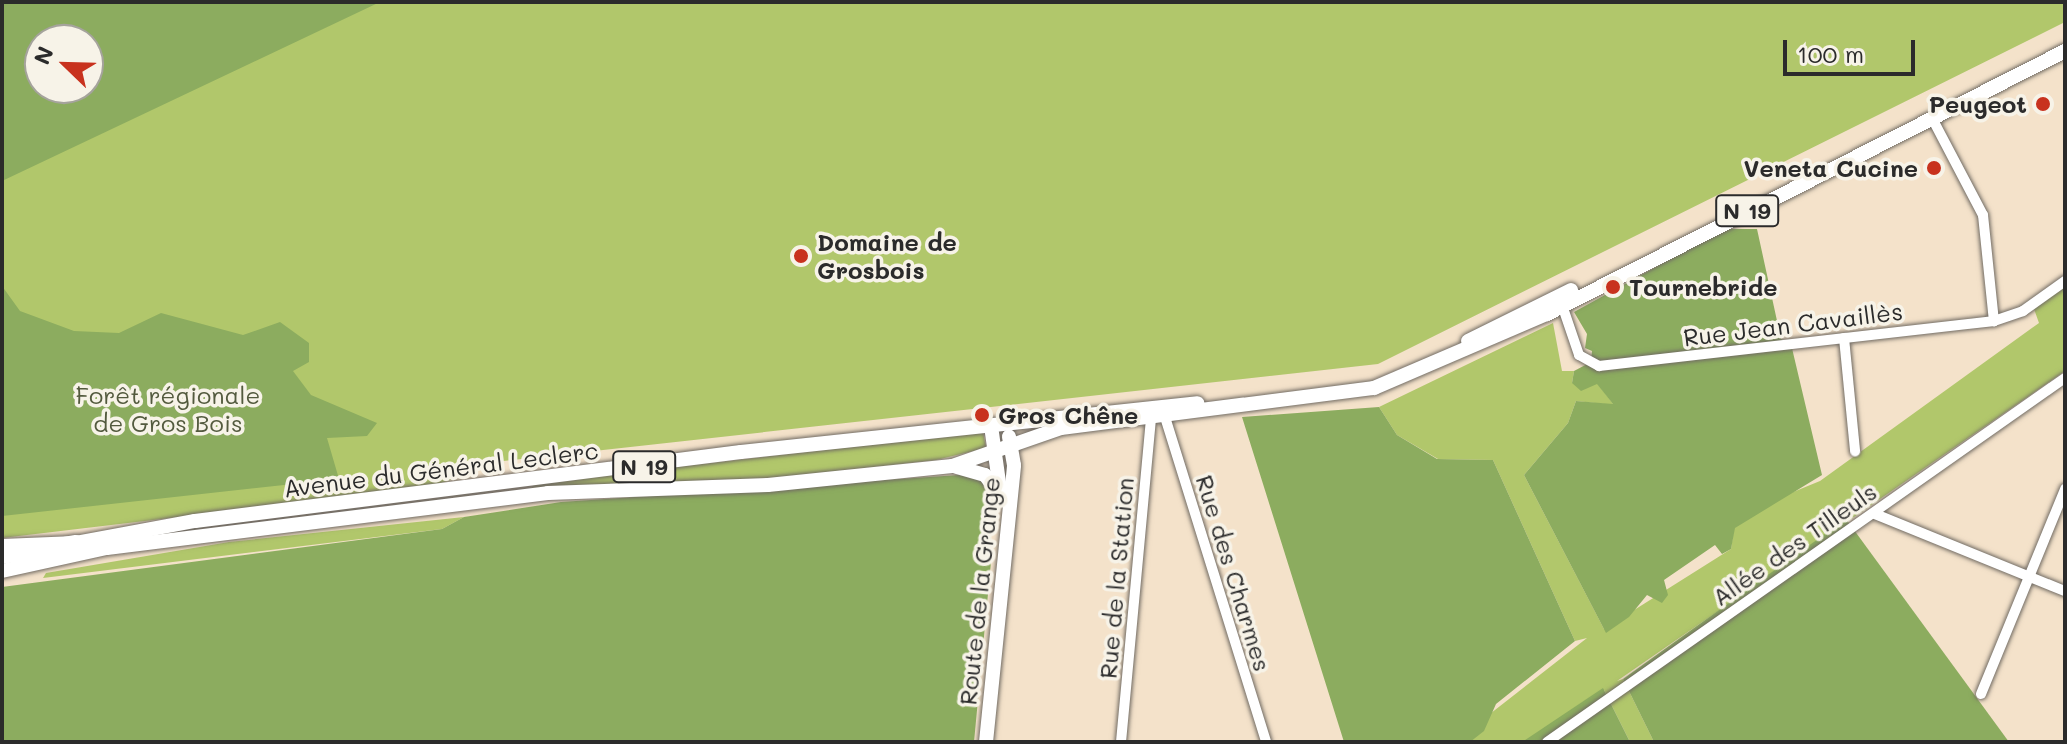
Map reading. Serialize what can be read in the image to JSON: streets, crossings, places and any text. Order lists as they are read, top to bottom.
{
  "streets": {
    "highway": ["N 19"],
    "main road": ["Avenue du Général Leclerc", "Route de la Grange"],
    "street": [
      "Rue Jean Cavaillès",
      "Allée des Tilleuls",
      "Rue des Charmes",
      "Rue de la Station"
    ]
  },
  "crossings": [
    ["N 19", "Rue Jean Cavaillès"],
    ["N 19", "Avenue du Général Leclerc"],
    ["N 19", "Rue des Charmes"],
    ["N 19", "Rue de la Station"],
    ["N 19", "Route de la Grange"],
    ["Rue Jean Cavaillès", "Avenue du Général Leclerc"],
    ["Rue des Charmes", "Rue de la Station"]
  ],
  "parks": ["Forêt régionale de Gros Bois"],
  "places": [
    "Peugeot",
    "Veneta Cucine",
    "Domaine de Grosbois",
    "Tournebride",
    "Gros Chêne"
  ],
  "scale_bar": "100 m",
  "north": "top left"
}
